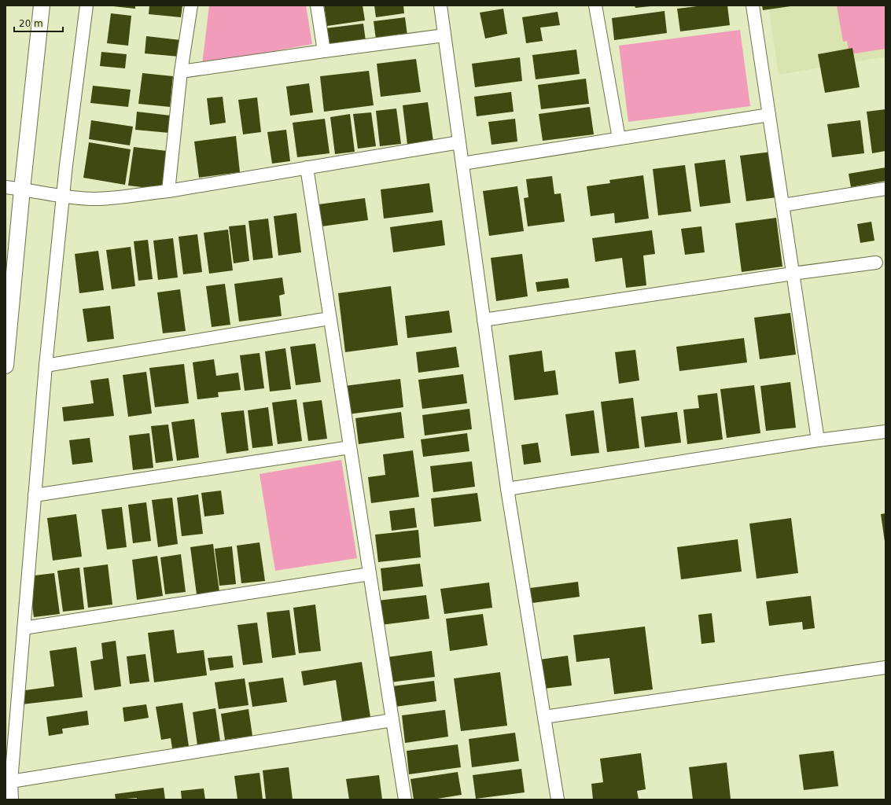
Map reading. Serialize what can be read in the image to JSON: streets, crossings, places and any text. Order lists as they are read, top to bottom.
{
  "scale_bar": "20 m"
}
